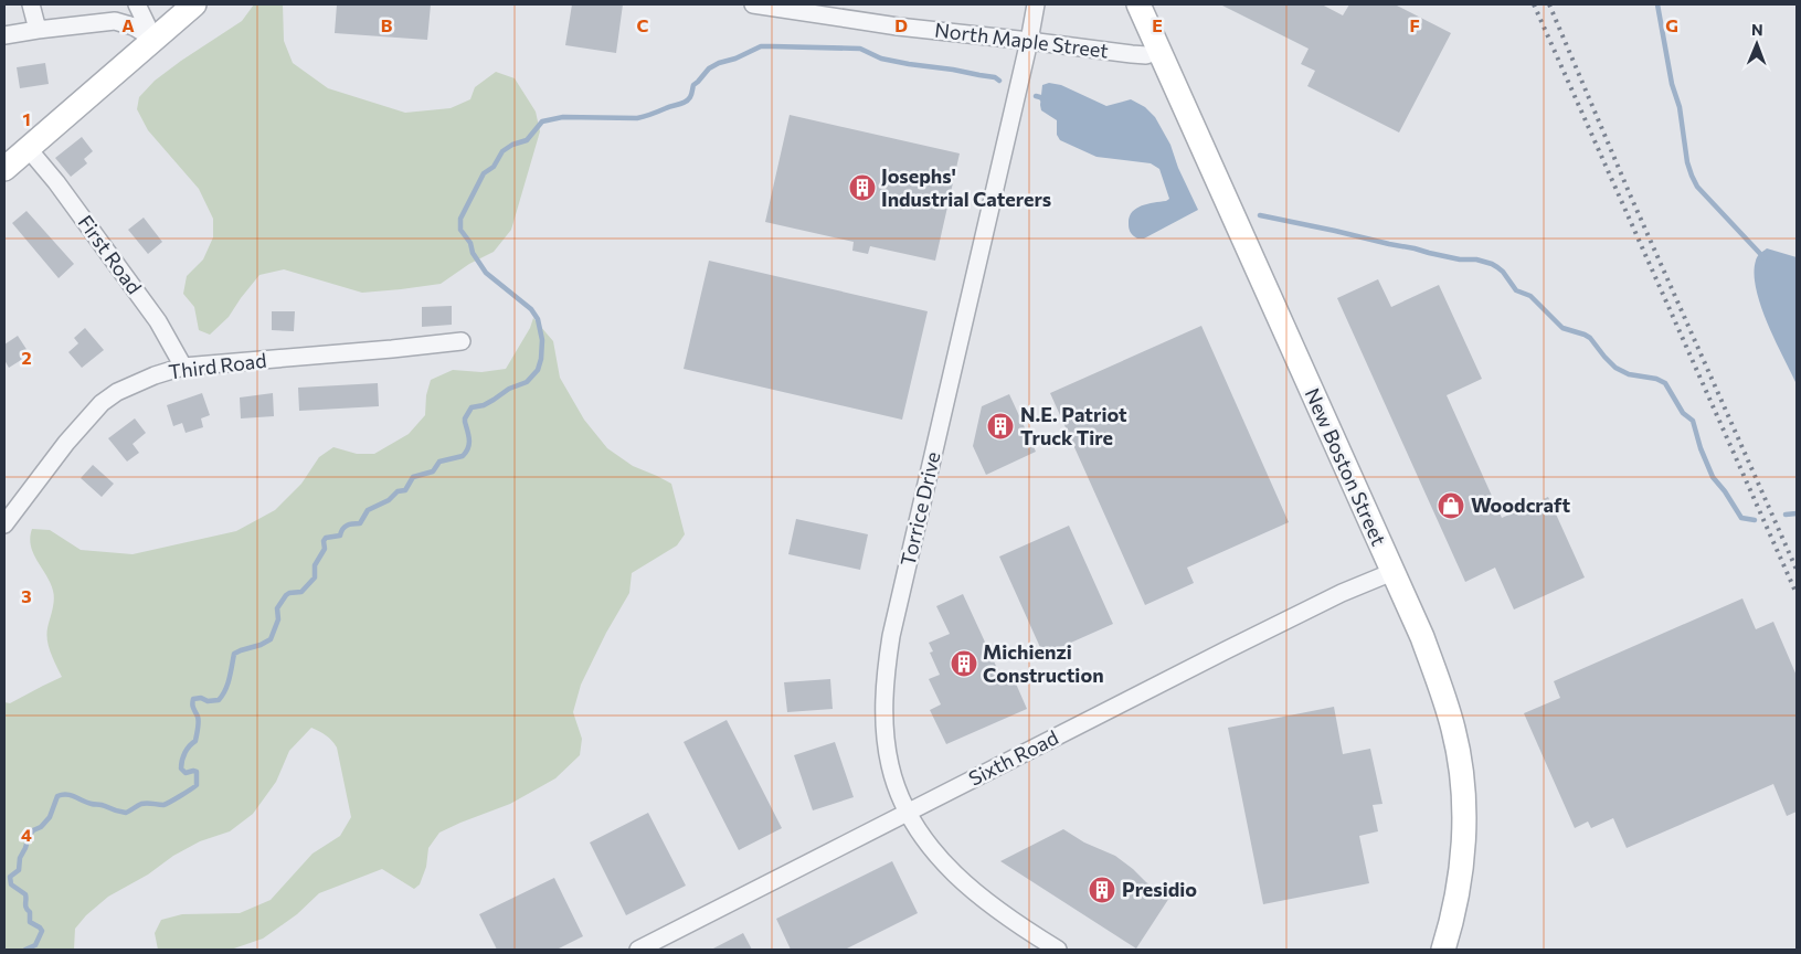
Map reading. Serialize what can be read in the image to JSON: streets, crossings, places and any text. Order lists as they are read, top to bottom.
{
  "streets": {
    "main road": ["New Boston Street"],
    "street": [
      "North Maple Street",
      "First Road",
      "Third Road",
      "Torrice Drive",
      "Sixth Road"
    ]
  },
  "crossings": [
    ["North Maple Street", "New Boston Street"],
    ["North Maple Street", "Torrice Drive"],
    ["First Road", "Third Road"],
    ["New Boston Street", "Sixth Road"],
    ["Torrice Drive", "Sixth Road"]
  ],
  "places": {
    "building": [
      "Josephs' Industrial Caterers",
      "N.E. Patriot Truck Tire",
      "Michienzi Construction",
      "Presidio"
    ],
    "shop": ["Woodcraft"]
  },
  "north": "top",
  "grid": {
    "columns": [
      "A",
      "B",
      "C",
      "D",
      "E",
      "F",
      "G"
    ],
    "rows": [
      "1",
      "2",
      "3",
      "4"
    ]
  }
}
